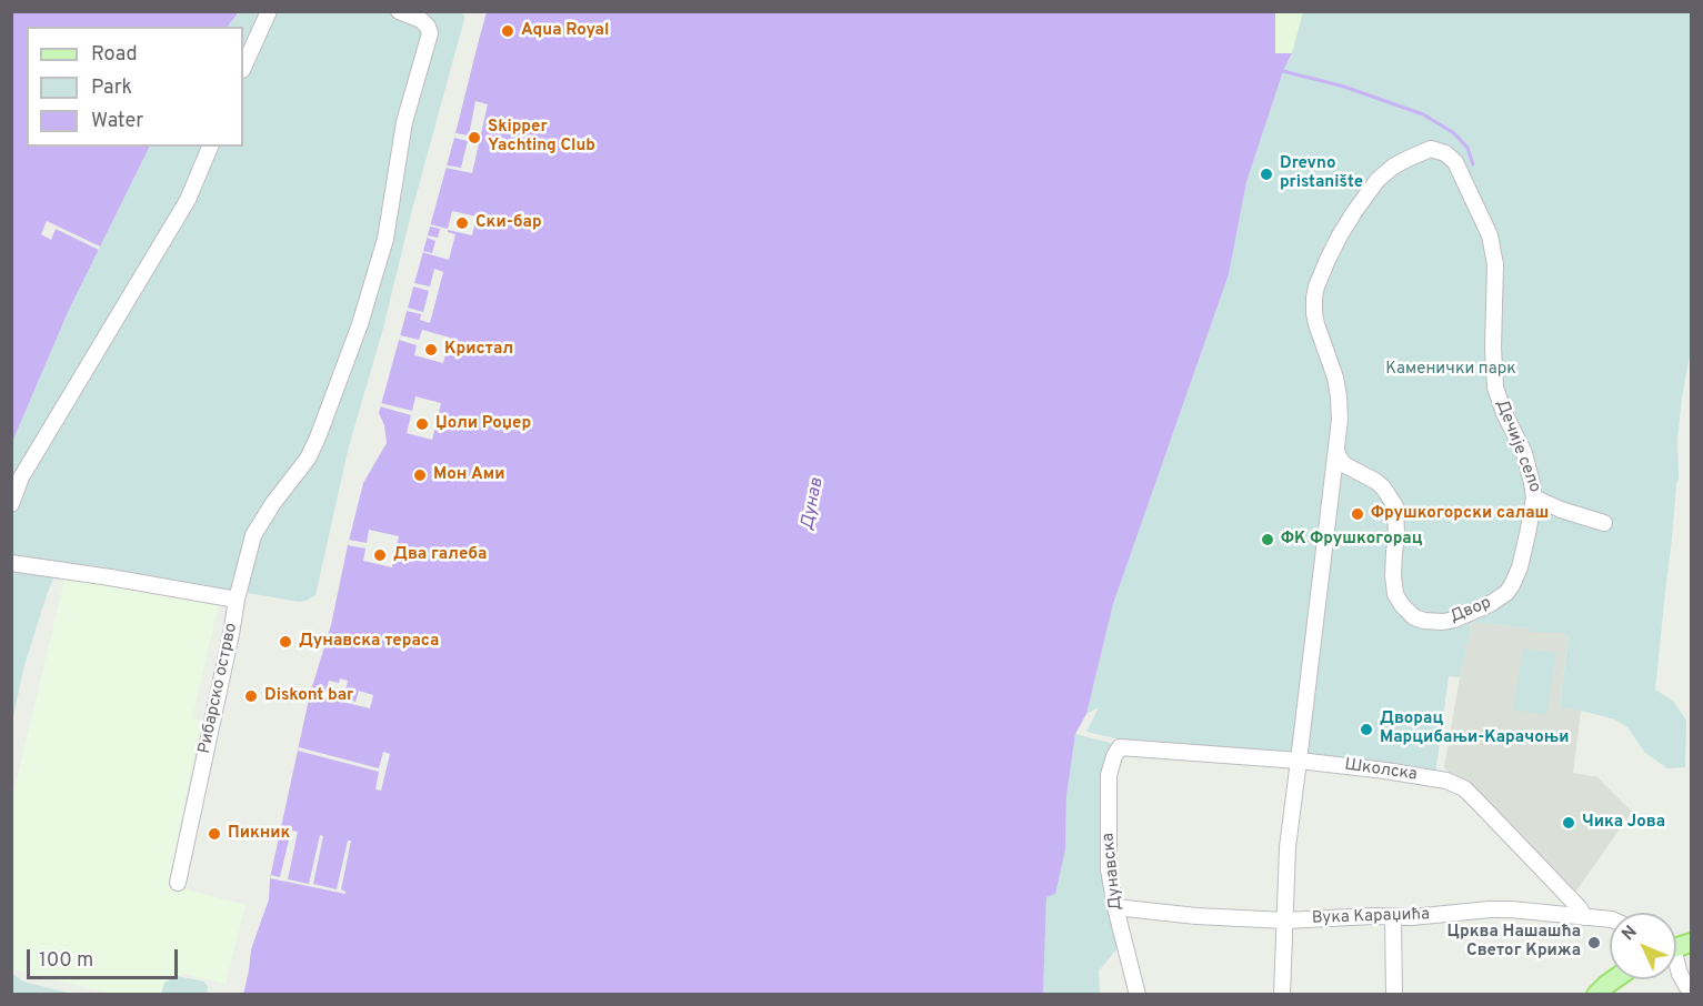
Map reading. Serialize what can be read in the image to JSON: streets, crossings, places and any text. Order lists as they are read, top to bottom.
{
  "streets": {
    "street": [
      "Дечије село",
      "Двор",
      "Рибарско острво",
      "Школска",
      "Дунавска",
      "Вука Караџића"
    ]
  },
  "crossings": [
    ["Дечије село", "Двор"],
    ["Школска", "Дунавска"],
    ["Школска", "Вука Караџића"],
    ["Дунавска", "Вука Караџића"]
  ],
  "water": ["Дунав"],
  "parks": ["Каменички парк"],
  "places": [
    "Aqua Royal",
    "Skipper Yachting Club",
    "Drevno pristanište",
    "Ски-бар",
    "Кристал",
    "Џоли Роџер",
    "Мон Ами",
    "Фрушкогорски салаш",
    "ФК Фрушкогорац",
    "Два галеба",
    "Дунавска тераса",
    "Diskont bar",
    "Дворац Марцибањи-Карачоњи",
    "Чика Јова",
    "Пикник",
    "Црква Нашашћа Светог Крижа"
  ],
  "legend": ["Road", "Park", "Water"],
  "scale_bar": "100 m",
  "north": "top left"
}
